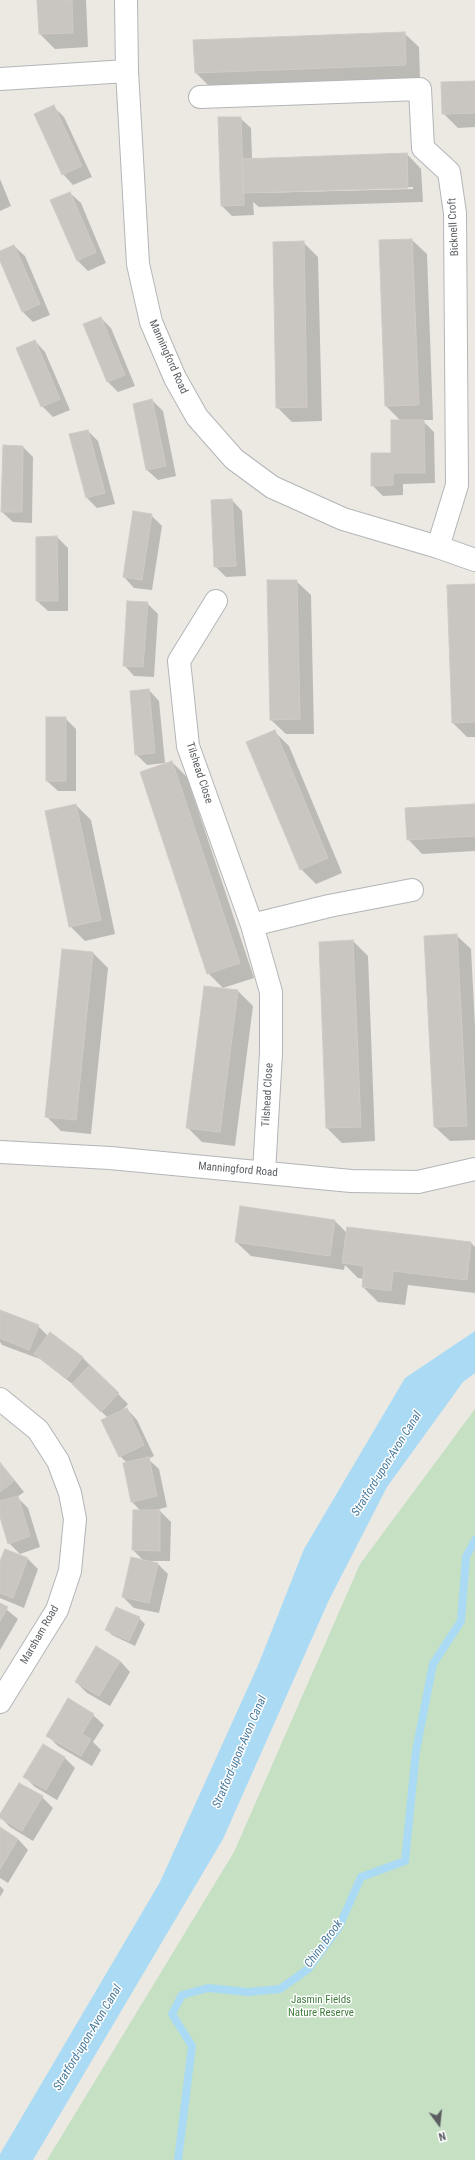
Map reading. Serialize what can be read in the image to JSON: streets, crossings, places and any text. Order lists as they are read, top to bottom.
{
  "streets": {
    "street": [
      "Bicknell Croft",
      "Manningford Road",
      "Tilshead Close",
      "Marsham Road"
    ]
  },
  "crossings": [
    ["Bicknell Croft", "Manningford Road"],
    ["Manningford Road", "Tilshead Close"]
  ],
  "water": ["Stratford-upon-Avon Canal", "Chinn Brook"],
  "parks": ["Jasmin Fields Nature Reserve"],
  "north": "bottom"
}
